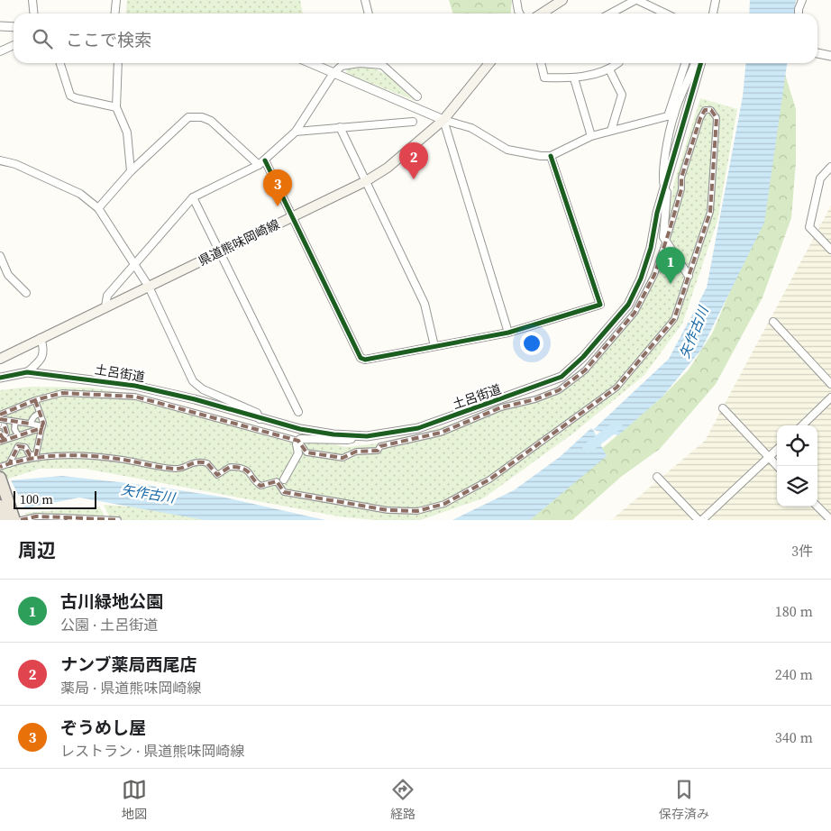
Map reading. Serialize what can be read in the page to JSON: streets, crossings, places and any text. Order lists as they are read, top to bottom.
{
  "streets": {
    "main road": ["県道熊味岡崎線"],
    "street": ["土呂街道"]
  },
  "water": ["矢作古川"],
  "scale_bar": "100 m",
  "page": {
    "search": "ここで検索",
    "pins": ["2", "3", "1"],
    "scale": "100 m",
    "heading": ["周辺", "3件"],
    "list": [
      {
        "mark": "1",
        "name": "古川緑地公園",
        "note": "公園 · 土呂街道",
        "value": "180 m"
      },
      {
        "mark": "2",
        "name": "ナンブ薬局西尾店",
        "note": "薬局 · 県道熊味岡崎線",
        "value": "240 m"
      },
      {
        "mark": "3",
        "name": "ぞうめし屋",
        "note": "レストラン · 県道熊味岡崎線",
        "value": "340 m"
      }
    ],
    "nav": ["地図", "経路", "保存済み"]
  }
}
